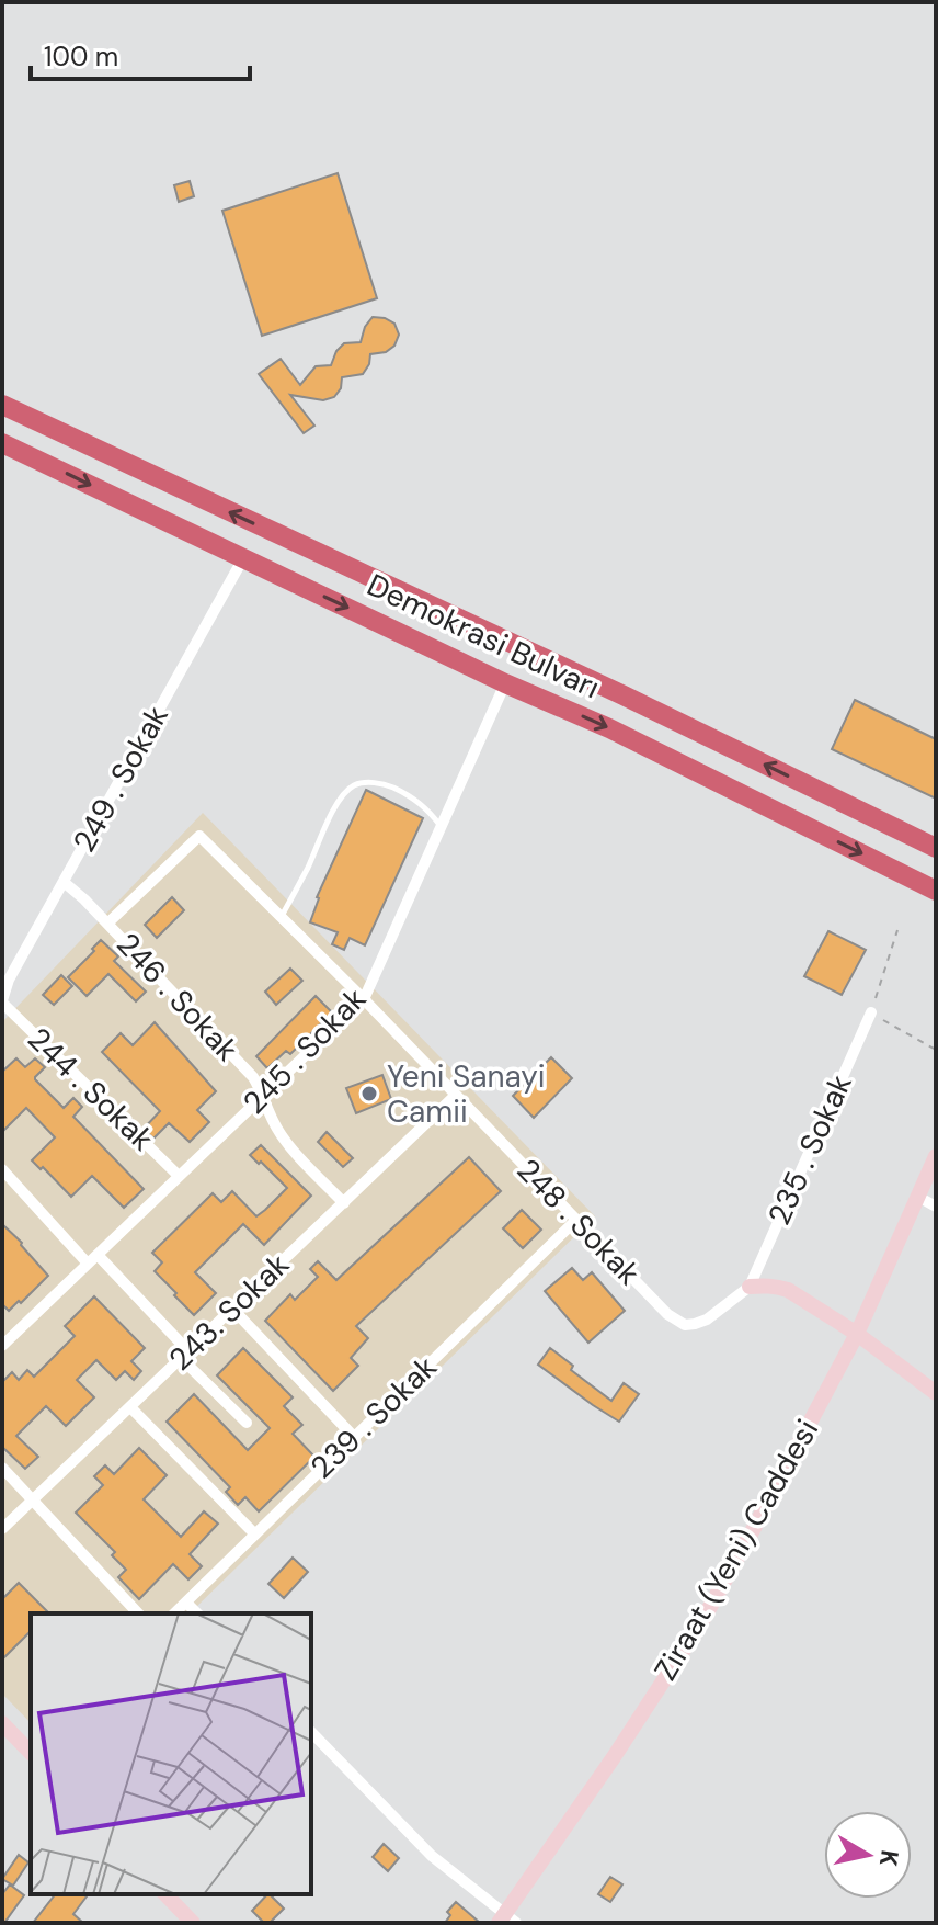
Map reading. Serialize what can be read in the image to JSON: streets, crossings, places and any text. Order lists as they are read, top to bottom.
{
  "streets": {
    "highway": ["Demokrasi Bulvarı"],
    "street": [
      "249 . Sokak",
      "246 . Sokak",
      "245 . Sokak",
      "244 . Sokak",
      "235 . Sokak",
      "248 . Sokak",
      "243. Sokak",
      "239 . Sokak",
      "Ziraat (Yeni) Caddesi"
    ]
  },
  "crossings": [
    ["Demokrasi Bulvarı", "249 . Sokak"],
    ["Demokrasi Bulvarı", "245 . Sokak"],
    ["249 . Sokak", "246 . Sokak"],
    ["249 . Sokak", "244 . Sokak"],
    ["246 . Sokak", "245 . Sokak"],
    ["246 . Sokak", "248 . Sokak"],
    ["246 . Sokak", "243. Sokak"],
    ["245 . Sokak", "244 . Sokak"],
    ["245 . Sokak", "248 . Sokak"],
    ["235 . Sokak", "248 . Sokak"],
    ["248 . Sokak", "243. Sokak"],
    ["248 . Sokak", "239 . Sokak"]
  ],
  "places": ["Yeni Sanayi Camii"],
  "scale_bar": "100 m",
  "north": "right"
}
